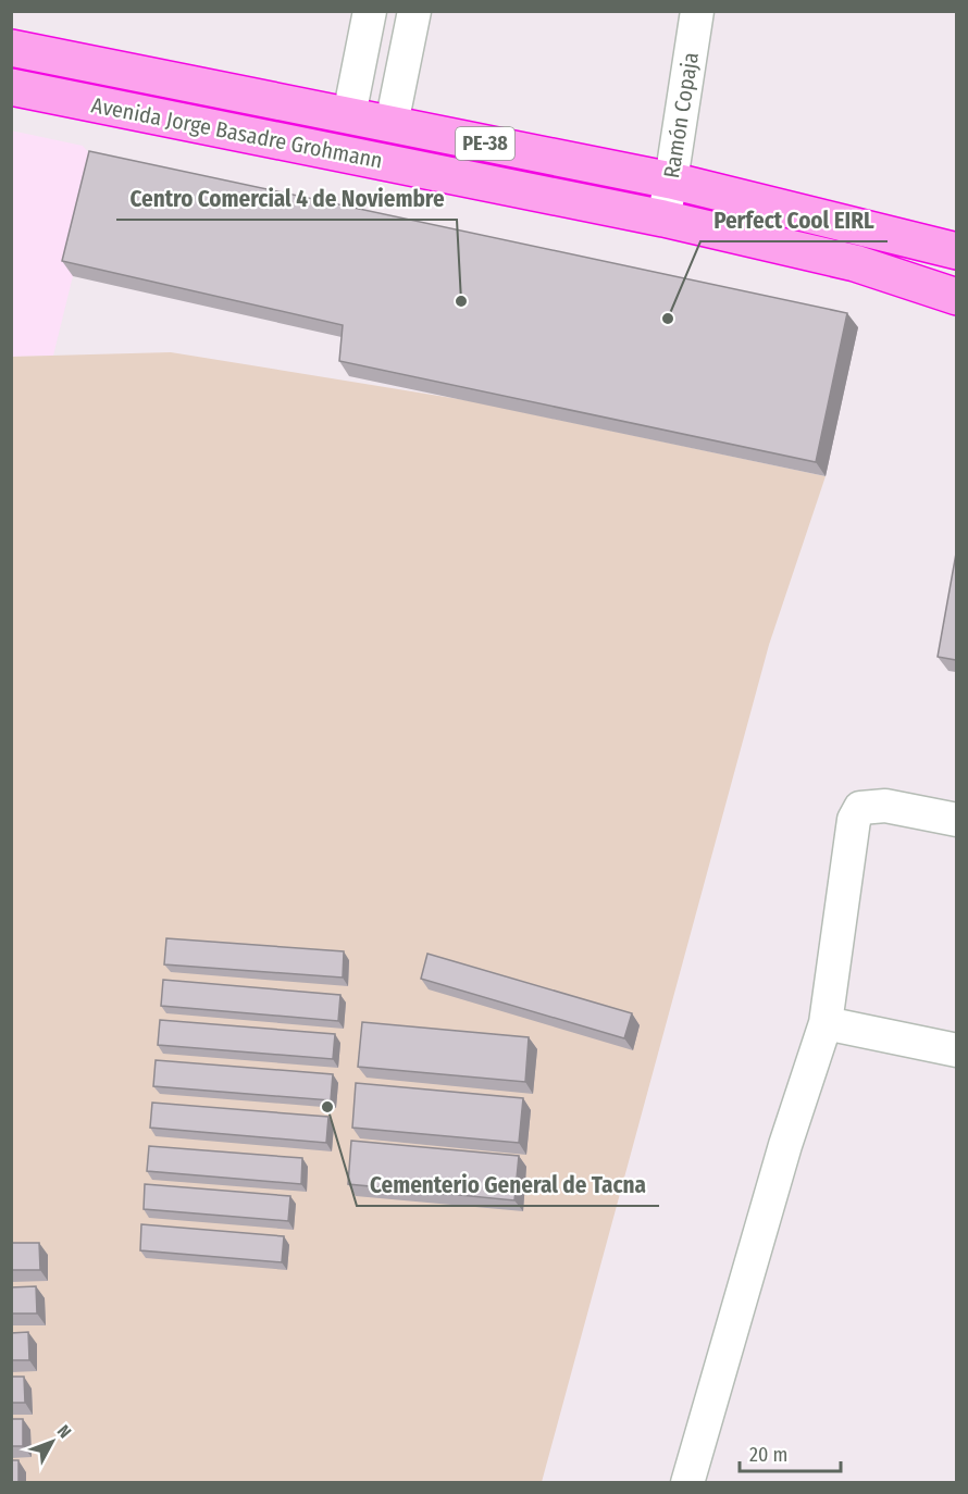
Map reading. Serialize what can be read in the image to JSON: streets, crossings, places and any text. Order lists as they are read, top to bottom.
{
  "streets": {
    "highway": ["Avenida Jorge Basadre Grohmann", "PE-38"],
    "street": ["Ramón Copaja"]
  },
  "crossings": [
    ["Ramón Copaja", "Avenida Jorge Basadre Grohmann"]
  ],
  "places": ["Centro Comercial 4 de Noviembre", "Perfect Cool EIRL", "Cementerio General de Tacna"],
  "scale_bar": "20 m",
  "north": "top right"
}
